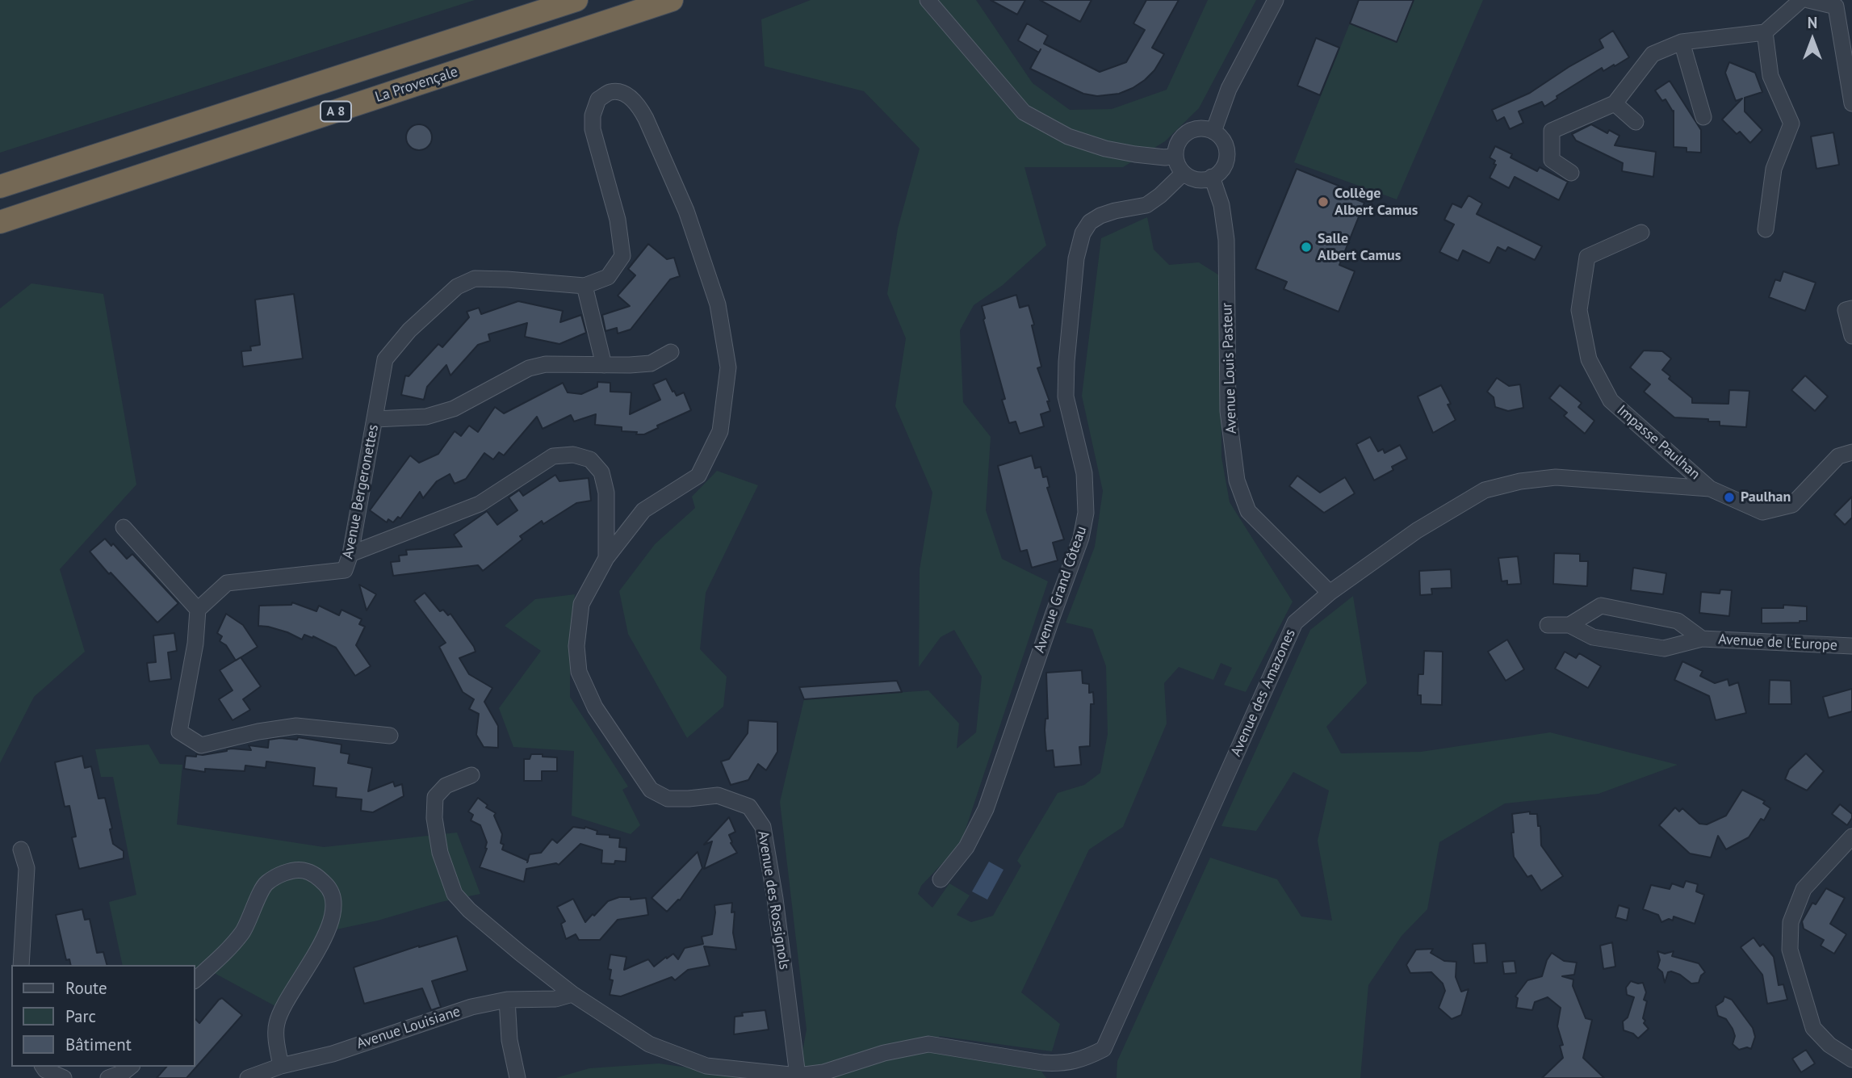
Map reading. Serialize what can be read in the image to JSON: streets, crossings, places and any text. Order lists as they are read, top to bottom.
{
  "streets": {
    "highway": ["La Provençale", "A 8"],
    "street": [
      "Avenue Louis Pasteur",
      "Impasse Paulhan",
      "Avenue Bergeronettes",
      "Avenue Grand Côteau",
      "Avenue de l'Europe",
      "Avenue des Amazones",
      "Avenue des Rossignols",
      "Avenue Louisiane"
    ]
  },
  "crossings": [
    ["Avenue Louis Pasteur", "Avenue Grand Côteau"],
    ["Avenue Louis Pasteur", "Avenue des Amazones"],
    ["Impasse Paulhan", "Avenue des Amazones"],
    ["Avenue Bergeronettes", "Avenue des Rossignols"],
    ["Avenue des Amazones", "Avenue des Rossignols"],
    ["Avenue des Amazones", "Avenue Louisiane"]
  ],
  "places": ["Collège Albert Camus", "Salle Albert Camus", "Paulhan"],
  "legend": ["Route", "Parc", "Bâtiment"],
  "north": "top"
}
